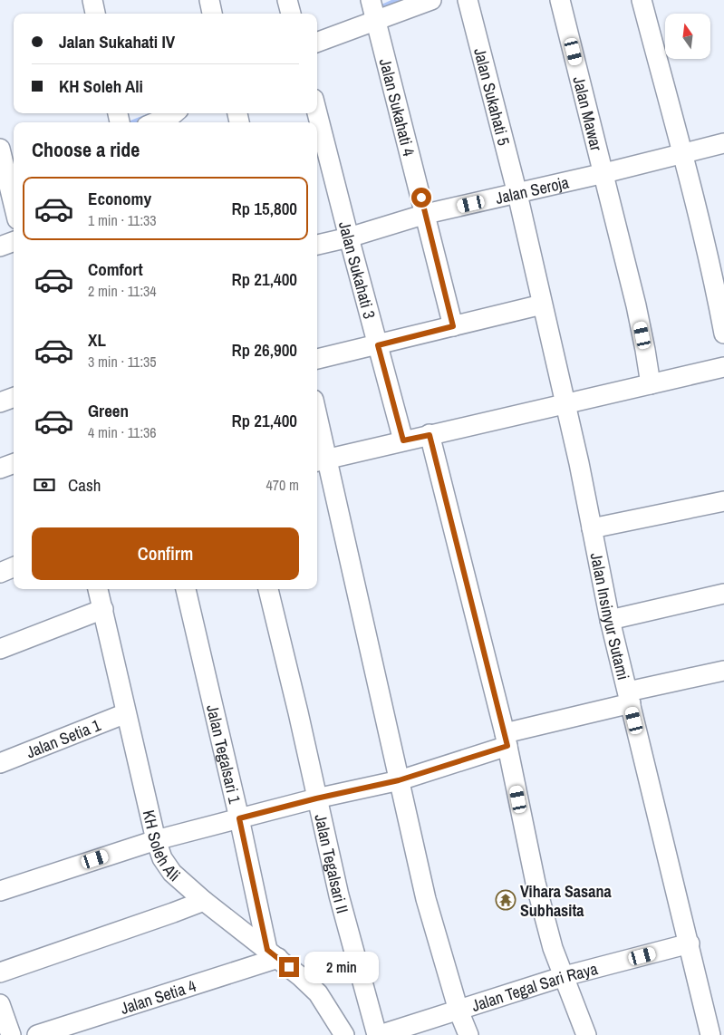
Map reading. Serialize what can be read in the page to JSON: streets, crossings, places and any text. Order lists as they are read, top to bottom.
{
  "streets": {
    "street": [
      "Jalan Sukahati 5",
      "Jalan Sukahati 4",
      "Jalan Mawar",
      "Jalan Seroja",
      "Jalan Sukahati 3",
      "Jalan Insinyur Sutami",
      "Jalan Setia 1",
      "Jalan Tegalsari 1",
      "KH Soleh Ali",
      "Jalan Tegalsari II",
      "Jalan Tegal Sari Raya",
      "Jalan Setia 4"
    ]
  },
  "crossings": [
    ["Jalan Sukahati 5", "Jalan Seroja"],
    ["Jalan Sukahati 5", "Jalan Insinyur Sutami"],
    ["Jalan Sukahati 4", "Jalan Seroja"],
    ["Jalan Mawar", "Jalan Seroja"],
    ["Jalan Seroja", "Jalan Sukahati 3"],
    ["Jalan Seroja", "Jalan Insinyur Sutami"],
    ["Jalan Insinyur Sutami", "Jalan Tegal Sari Raya"],
    ["Jalan Setia 1", "KH Soleh Ali"],
    ["Jalan Tegalsari 1", "KH Soleh Ali"],
    ["Jalan Tegalsari 1", "Jalan Setia 4"],
    ["KH Soleh Ali", "Jalan Setia 4"],
    ["Jalan Tegalsari II", "Jalan Tegal Sari Raya"]
  ],
  "places": {
    "temple": ["Vihara Sasana Subhasita"]
  },
  "north": "top",
  "page": {
    "banner": ["Jalan Sukahati IV", "KH Soleh Ali"],
    "heading": "Choose a ride",
    "list": [
      {
        "name": "Economy",
        "note": "1 min · 11:33",
        "value": "Rp 15,800"
      },
      {
        "name": "Comfort",
        "note": "2 min · 11:34",
        "value": "Rp 21,400"
      },
      {
        "name": "XL",
        "note": "3 min · 11:35",
        "value": "Rp 26,900"
      },
      {
        "name": "Green",
        "note": "4 min · 11:36",
        "value": "Rp 21,400"
      }
    ],
    "pay": ["Cash", "470 m"],
    "buttons": "Confirm",
    "bubble": "2 min"
  }
}
